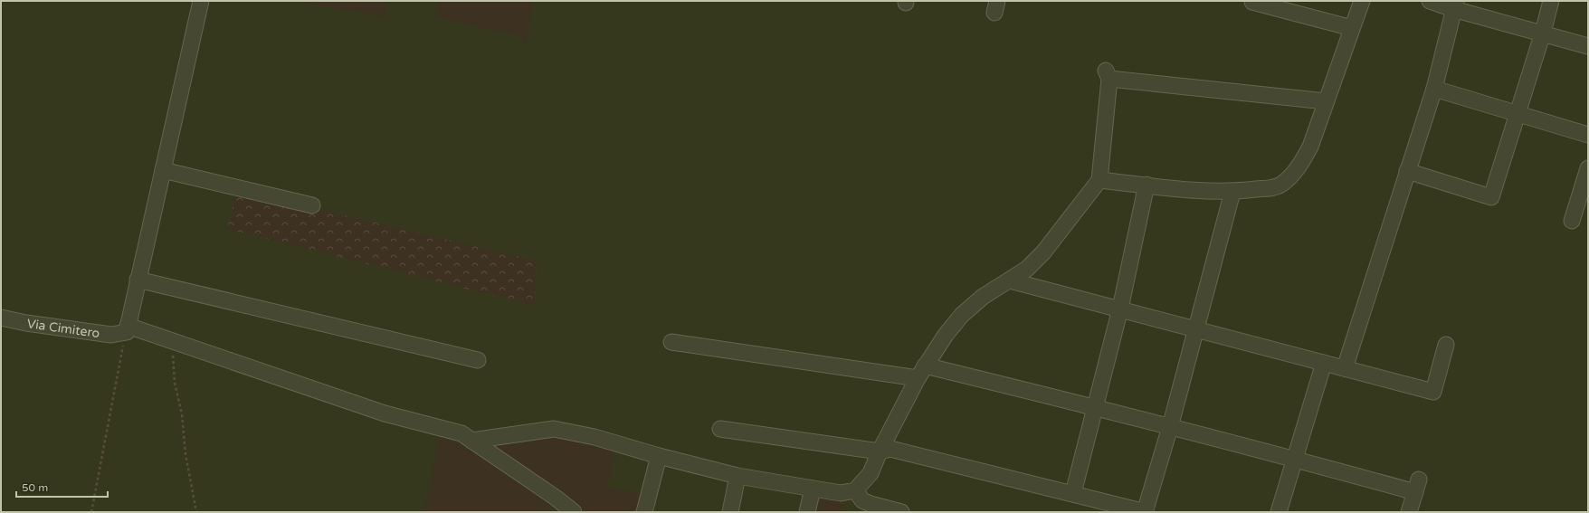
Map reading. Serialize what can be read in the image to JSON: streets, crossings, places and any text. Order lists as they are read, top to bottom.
{
  "streets": {
    "street": ["Via Cimitero"]
  },
  "scale_bar": "50 m"
}
